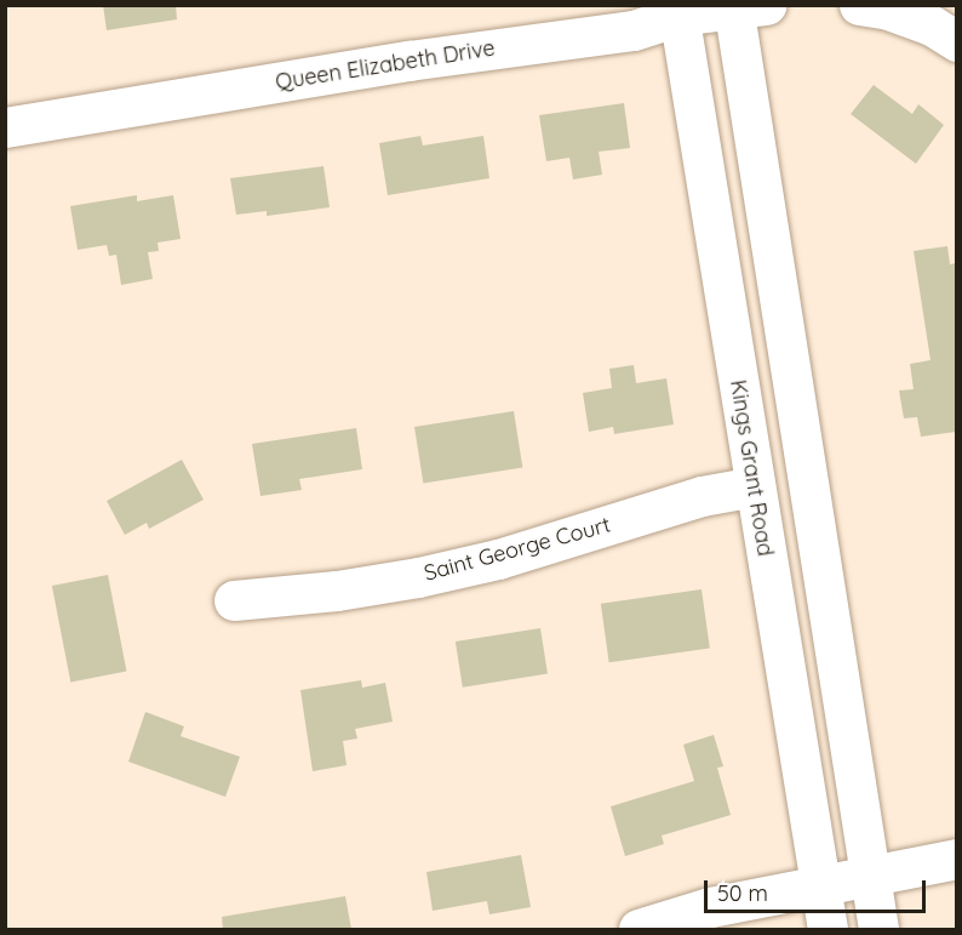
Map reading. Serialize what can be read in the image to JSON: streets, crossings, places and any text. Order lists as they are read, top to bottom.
{
  "streets": {
    "street": ["Queen Elizabeth Drive", "Kings Grant Road", "Saint George Court"]
  },
  "crossings": [
    ["Queen Elizabeth Drive", "Kings Grant Road"],
    ["Kings Grant Road", "Saint George Court"]
  ],
  "scale_bar": "50 m"
}
